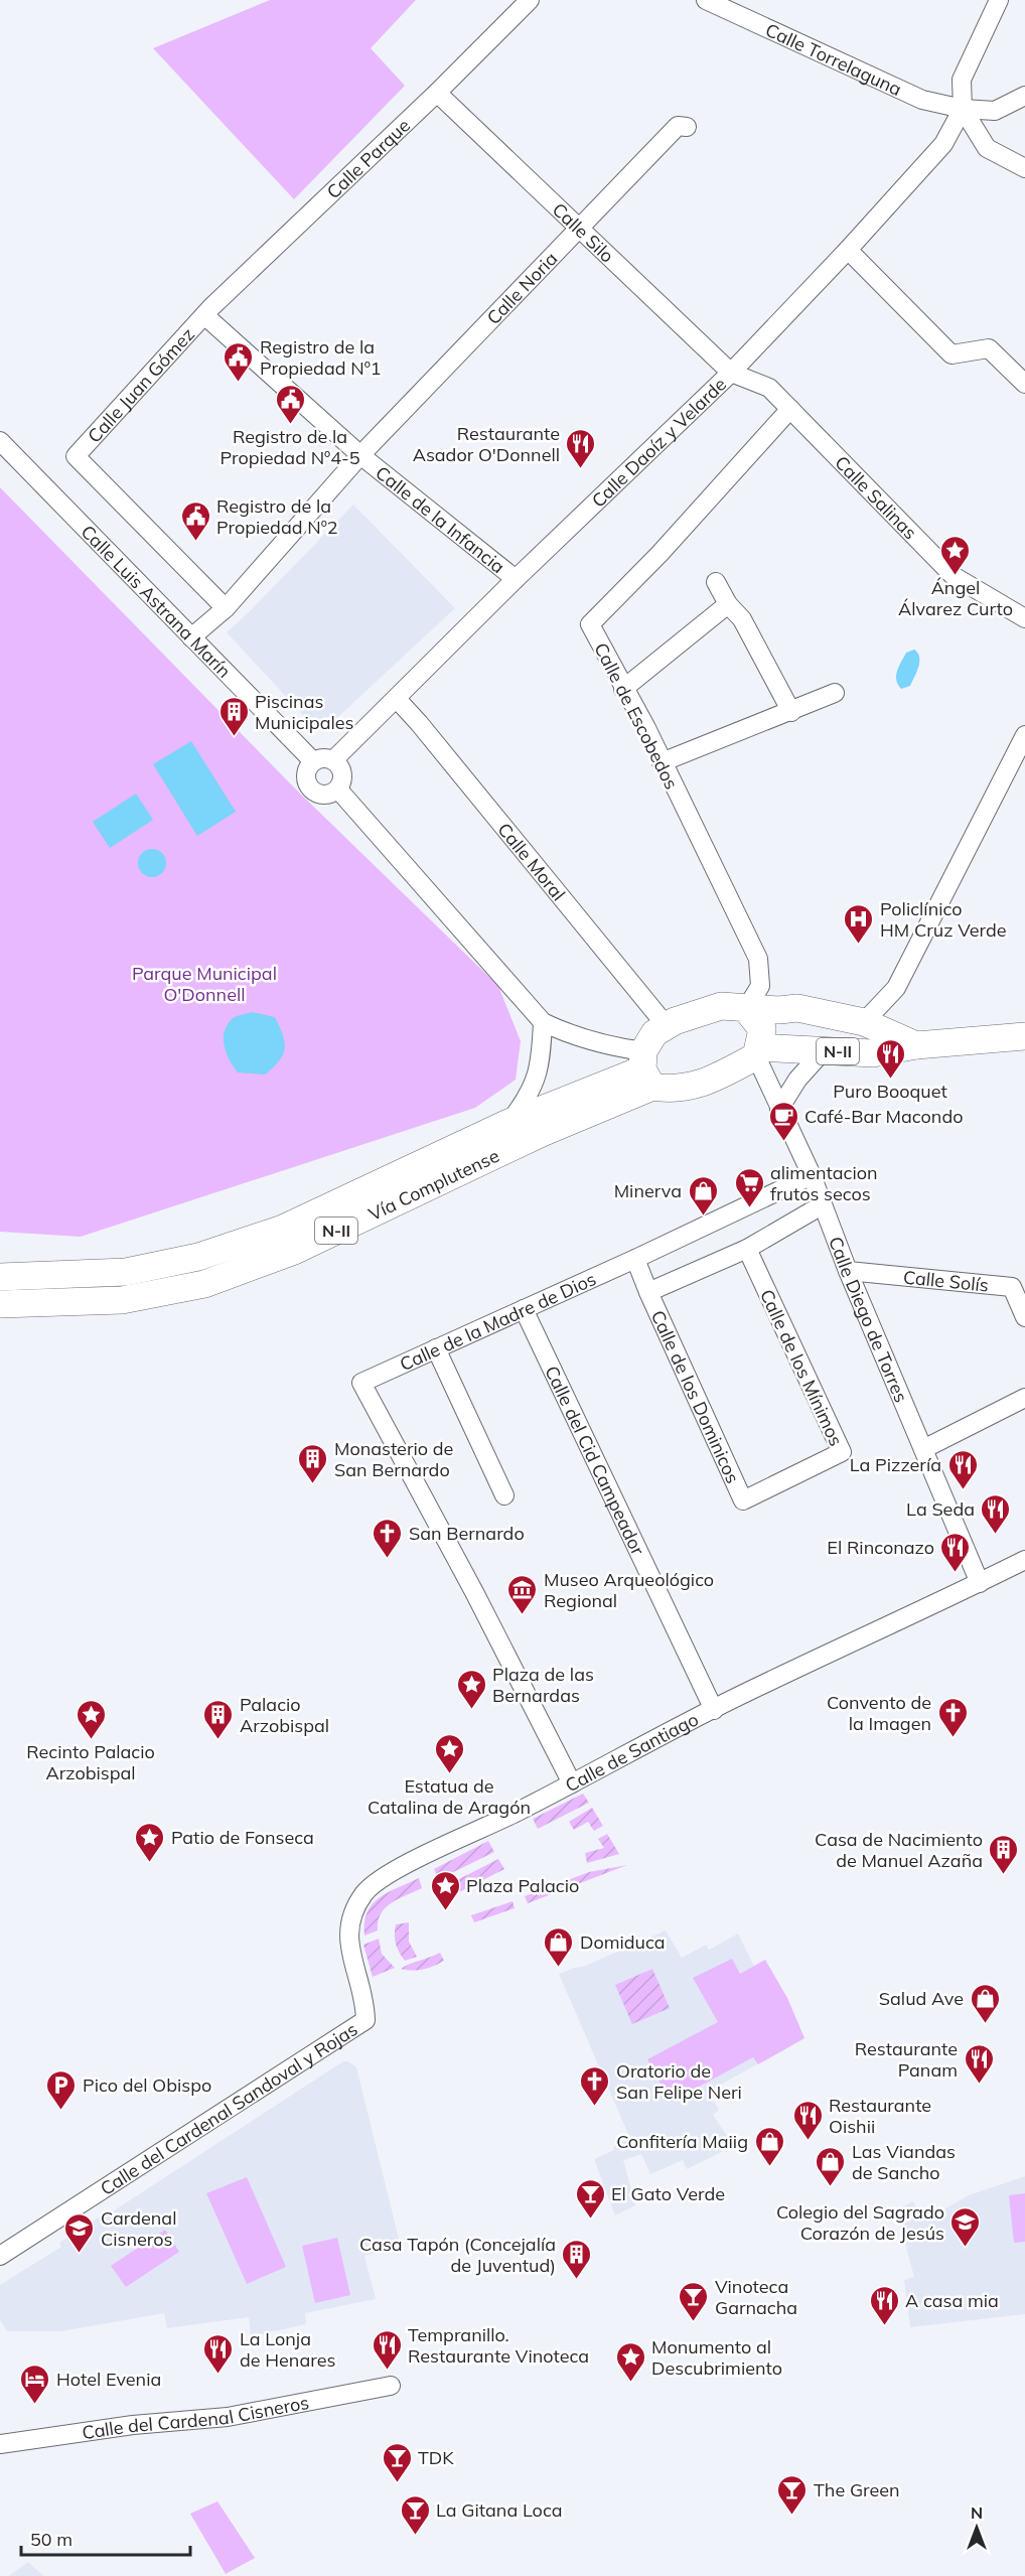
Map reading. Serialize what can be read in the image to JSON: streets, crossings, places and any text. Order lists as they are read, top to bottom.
{
  "streets": {
    "main road": ["N-II", "Vía Complutense"],
    "street": [
      "Calle Torrelaguna",
      "Calle Parque",
      "Calle Silo",
      "Calle Noria",
      "Calle Juan Gómez",
      "Calle Daoíz y Velarde",
      "Calle Salinas",
      "Calle de la Infancia",
      "Calle Luis Astrana Marín",
      "Calle de Escobedos",
      "Calle Moral",
      "Calle Solís",
      "Calle Diego de Torres",
      "Calle de la Madre de Dios",
      "Calle de los Mínimos",
      "Calle de los Dominicos",
      "Calle del Cid Campeador",
      "Calle de Santiago",
      "Calle del Cardenal Sandoval y Rojas",
      "Calle del Cardenal Cisneros"
    ]
  },
  "crossings": [
    ["Calle Torrelaguna", "Calle Daoíz y Velarde"],
    ["Calle Parque", "Calle Silo"],
    ["Calle Parque", "Calle Juan Gómez"],
    ["Calle Parque", "Calle de la Infancia"],
    ["Calle Silo", "Calle Noria"],
    ["Calle Silo", "Calle Daoíz y Velarde"],
    ["Calle Silo", "Calle Salinas"],
    ["Calle Noria", "Calle Juan Gómez"],
    ["Calle Noria", "Calle de la Infancia"],
    ["Calle Noria", "Calle Luis Astrana Marín"],
    ["Calle Juan Gómez", "Calle de la Infancia"],
    ["Calle Daoíz y Velarde", "Calle Salinas"],
    ["Calle Daoíz y Velarde", "Calle de la Infancia"],
    ["Calle Daoíz y Velarde", "Calle Luis Astrana Marín"],
    ["Calle Daoíz y Velarde", "Calle Moral"],
    ["Calle Salinas", "Calle de Escobedos"],
    ["Calle de Escobedos", "N-II"],
    ["N-II", "Calle Diego de Torres"],
    ["Calle Solís", "Calle Diego de Torres"],
    ["Calle Diego de Torres", "Calle de la Madre de Dios"],
    ["Calle Diego de Torres", "Calle de Santiago"],
    ["Calle de la Madre de Dios", "Calle del Cid Campeador"],
    ["Calle de la Madre de Dios", "Calle de Santiago"],
    ["Calle de los Mínimos", "Calle de los Dominicos"],
    ["Calle del Cid Campeador", "Calle de Santiago"],
    ["Calle de Santiago", "Calle del Cardenal Sandoval y Rojas"]
  ],
  "parks": ["Parque Municipal O'Donnell"],
  "places": {
    "public building": ["Registro de la Propiedad Nº1", "Registro de la Propiedad Nº4-5", "Registro de la Propiedad Nº2"],
    "restaurant": [
      "Restaurante Asador O'Donnell",
      "Puro Booquet",
      "La Pizzería",
      "La Seda",
      "El Rinconazo",
      "Restaurante Panam",
      "Restaurante Oishii",
      "A casa mia",
      "Tempranillo. Restaurante Vinoteca",
      "La Lonja de Henares"
    ],
    "place": [
      "Ángel Álvarez Curto",
      "Plaza de las Bernardas",
      "Recinto Palacio Arzobispal",
      "Estatua de Catalina de Aragón",
      "Patio de Fonseca",
      "Plaza Palacio",
      "Monumento al Descubrimiento"
    ],
    "building": [
      "Piscinas Municipales",
      "Monasterio de San Bernardo",
      "Palacio Arzobispal",
      "Casa de Nacimiento de Manuel Azaña",
      "Casa Tapón (Concejalía de Juventud)"
    ],
    "hospital": ["Policlínico HM Cruz Verde"],
    "cafe": ["Café-Bar Macondo"],
    "supermarket": ["alimentacion frutos secos"],
    "shop": [
      "Minerva",
      "Domiduca",
      "Salud Ave",
      "Confitería Maiig",
      "Las Viandas de Sancho"
    ],
    "church": ["San Bernardo", "Convento de la Imagen", "Oratorio de San Felipe Neri"],
    "museum": ["Museo Arqueológico Regional"],
    "parking": ["Pico del Obispo"],
    "bar": [
      "El Gato Verde",
      "Vinoteca Garnacha",
      "TDK",
      "The Green",
      "La Gitana Loca"
    ],
    "school or university": ["Colegio del Sagrado Corazón de Jesús", "Cardenal Cisneros"],
    "hotel": ["Hotel Evenia"]
  },
  "scale_bar": "50 m",
  "north": "top"
}
